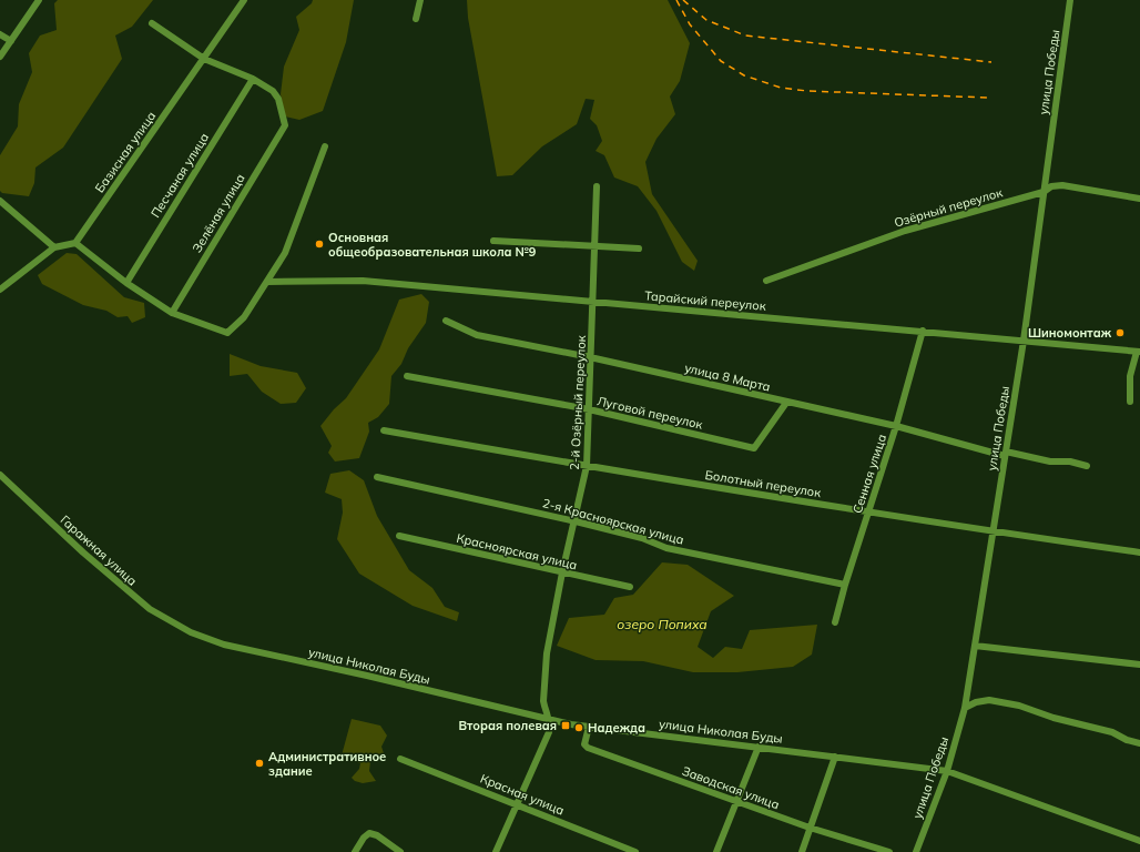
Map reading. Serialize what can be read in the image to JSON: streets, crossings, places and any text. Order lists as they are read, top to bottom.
{
  "streets": {
    "street": [
      "улица Победы",
      "Базисная улица",
      "Песчаная улица",
      "Озёрный переулок",
      "Зелёная улица",
      "Тарайский переулок",
      "улица 8 Марта",
      "2-й Озёрный переулок",
      "Луговой переулок",
      "Сенная улица",
      "Болотный переулок",
      "2-я Красноярская улица",
      "Гаражная улица",
      "Красноярская улица",
      "улица Николая Буды",
      "Заводская улица",
      "Красная улица"
    ]
  },
  "crossings": [
    ["улица Победы", "Озёрный переулок"],
    ["улица Победы", "Тарайский переулок"],
    ["улица Победы", "улица 8 Марта"],
    ["улица Победы", "Болотный переулок"],
    ["улица Победы", "улица Николая Буды"],
    ["Песчаная улица", "Зелёная улица"],
    ["Тарайский переулок", "2-й Озёрный переулок"],
    ["Тарайский переулок", "Сенная улица"],
    ["улица 8 Марта", "2-й Озёрный переулок"],
    ["улица 8 Марта", "Луговой переулок"],
    ["улица 8 Марта", "Сенная улица"],
    ["2-й Озёрный переулок", "Луговой переулок"],
    ["2-й Озёрный переулок", "Болотный переулок"],
    ["2-й Озёрный переулок", "2-я Красноярская улица"],
    ["2-й Озёрный переулок", "Красноярская улица"],
    ["2-й Озёрный переулок", "улица Николая Буды"],
    ["Сенная улица", "Болотный переулок"],
    ["Сенная улица", "2-я Красноярская улица"],
    ["Гаражная улица", "улица Николая Буды"],
    ["улица Николая Буды", "Заводская улица"]
  ],
  "water": ["озеро Попиха"],
  "places": {
    "other": [
      "Основная общеобразовательная школа №9",
      "Шиномонтаж",
      "Надежда",
      "Административное здание"
    ],
    "transit": ["Вторая полевая"]
  }
}
